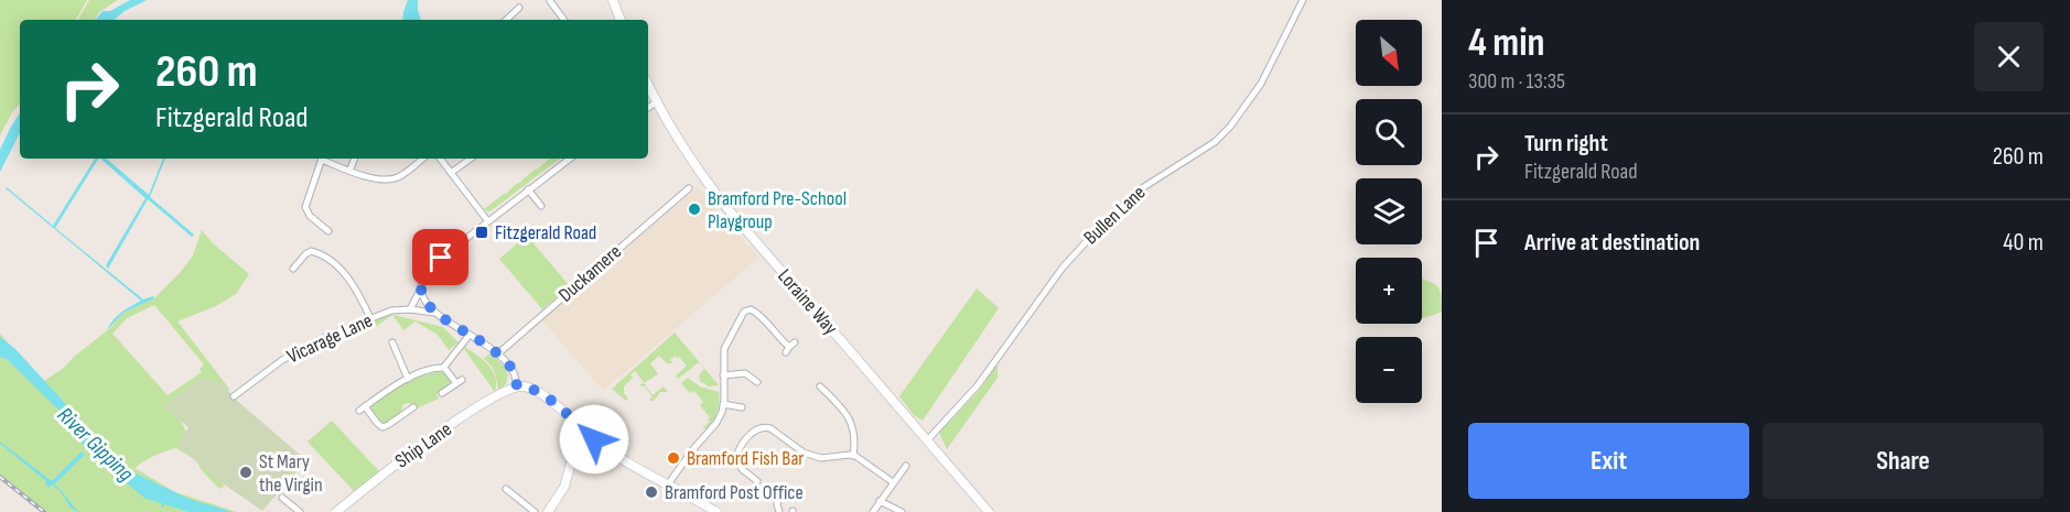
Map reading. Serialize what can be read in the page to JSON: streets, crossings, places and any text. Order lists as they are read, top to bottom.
{
  "streets": {
    "main road": ["Loraine Way", "Ship Lane"],
    "street": ["Bullen Lane", "Duckamere", "Vicarage Lane"]
  },
  "crossings": [
    ["Bullen Lane", "Loraine Way"]
  ],
  "water": ["River Gipping"],
  "places": {
    "other": [
      "Bramford Pre-School Playgroup",
      "Bramford Fish Bar",
      "St Mary the Virgin",
      "Bramford Post Office"
    ],
    "transit": ["Fitzgerald Road"]
  },
  "north": "bottom right",
  "page": {
    "heading": ["4 min", "300 m · 13:35"],
    "map_buttons": ["+", "−"],
    "turn": ["260 m", "Fitzgerald Road"],
    "list": [
      {
        "name": "Turn right",
        "note": "Fitzgerald Road",
        "value": "260 m"
      },
      {
        "name": "Arrive at destination",
        "value": "40 m"
      }
    ],
    "buttons": ["Exit", "Share"]
  }
}
